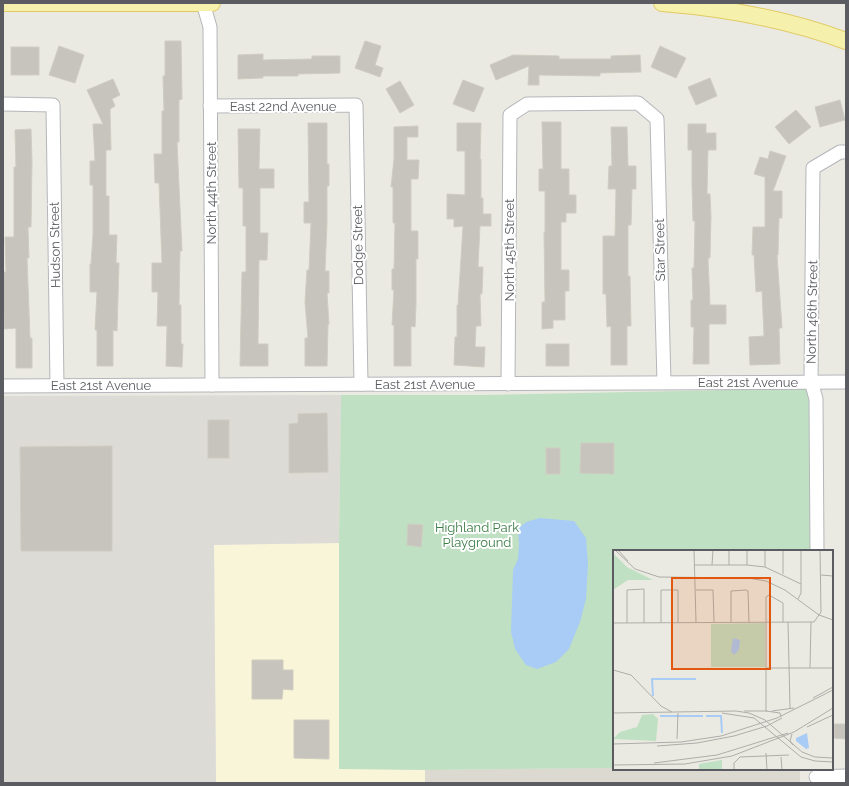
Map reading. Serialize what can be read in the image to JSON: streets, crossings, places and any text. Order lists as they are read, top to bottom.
{
  "streets": {
    "street": [
      "East 22nd Avenue",
      "North 44th Street",
      "Hudson Street",
      "Dodge Street",
      "North 45th Street",
      "Star Street",
      "North 46th Street",
      "East 21st Avenue"
    ]
  },
  "crossings": [
    ["East 22nd Avenue", "North 44th Street"],
    ["East 22nd Avenue", "Dodge Street"],
    ["North 44th Street", "East 21st Avenue"],
    ["Hudson Street", "East 21st Avenue"],
    ["Dodge Street", "East 21st Avenue"],
    ["North 45th Street", "Star Street"],
    ["North 45th Street", "East 21st Avenue"],
    ["Star Street", "East 21st Avenue"],
    ["North 46th Street", "East 21st Avenue"]
  ],
  "parks": ["Highland Park Playground"]
}
